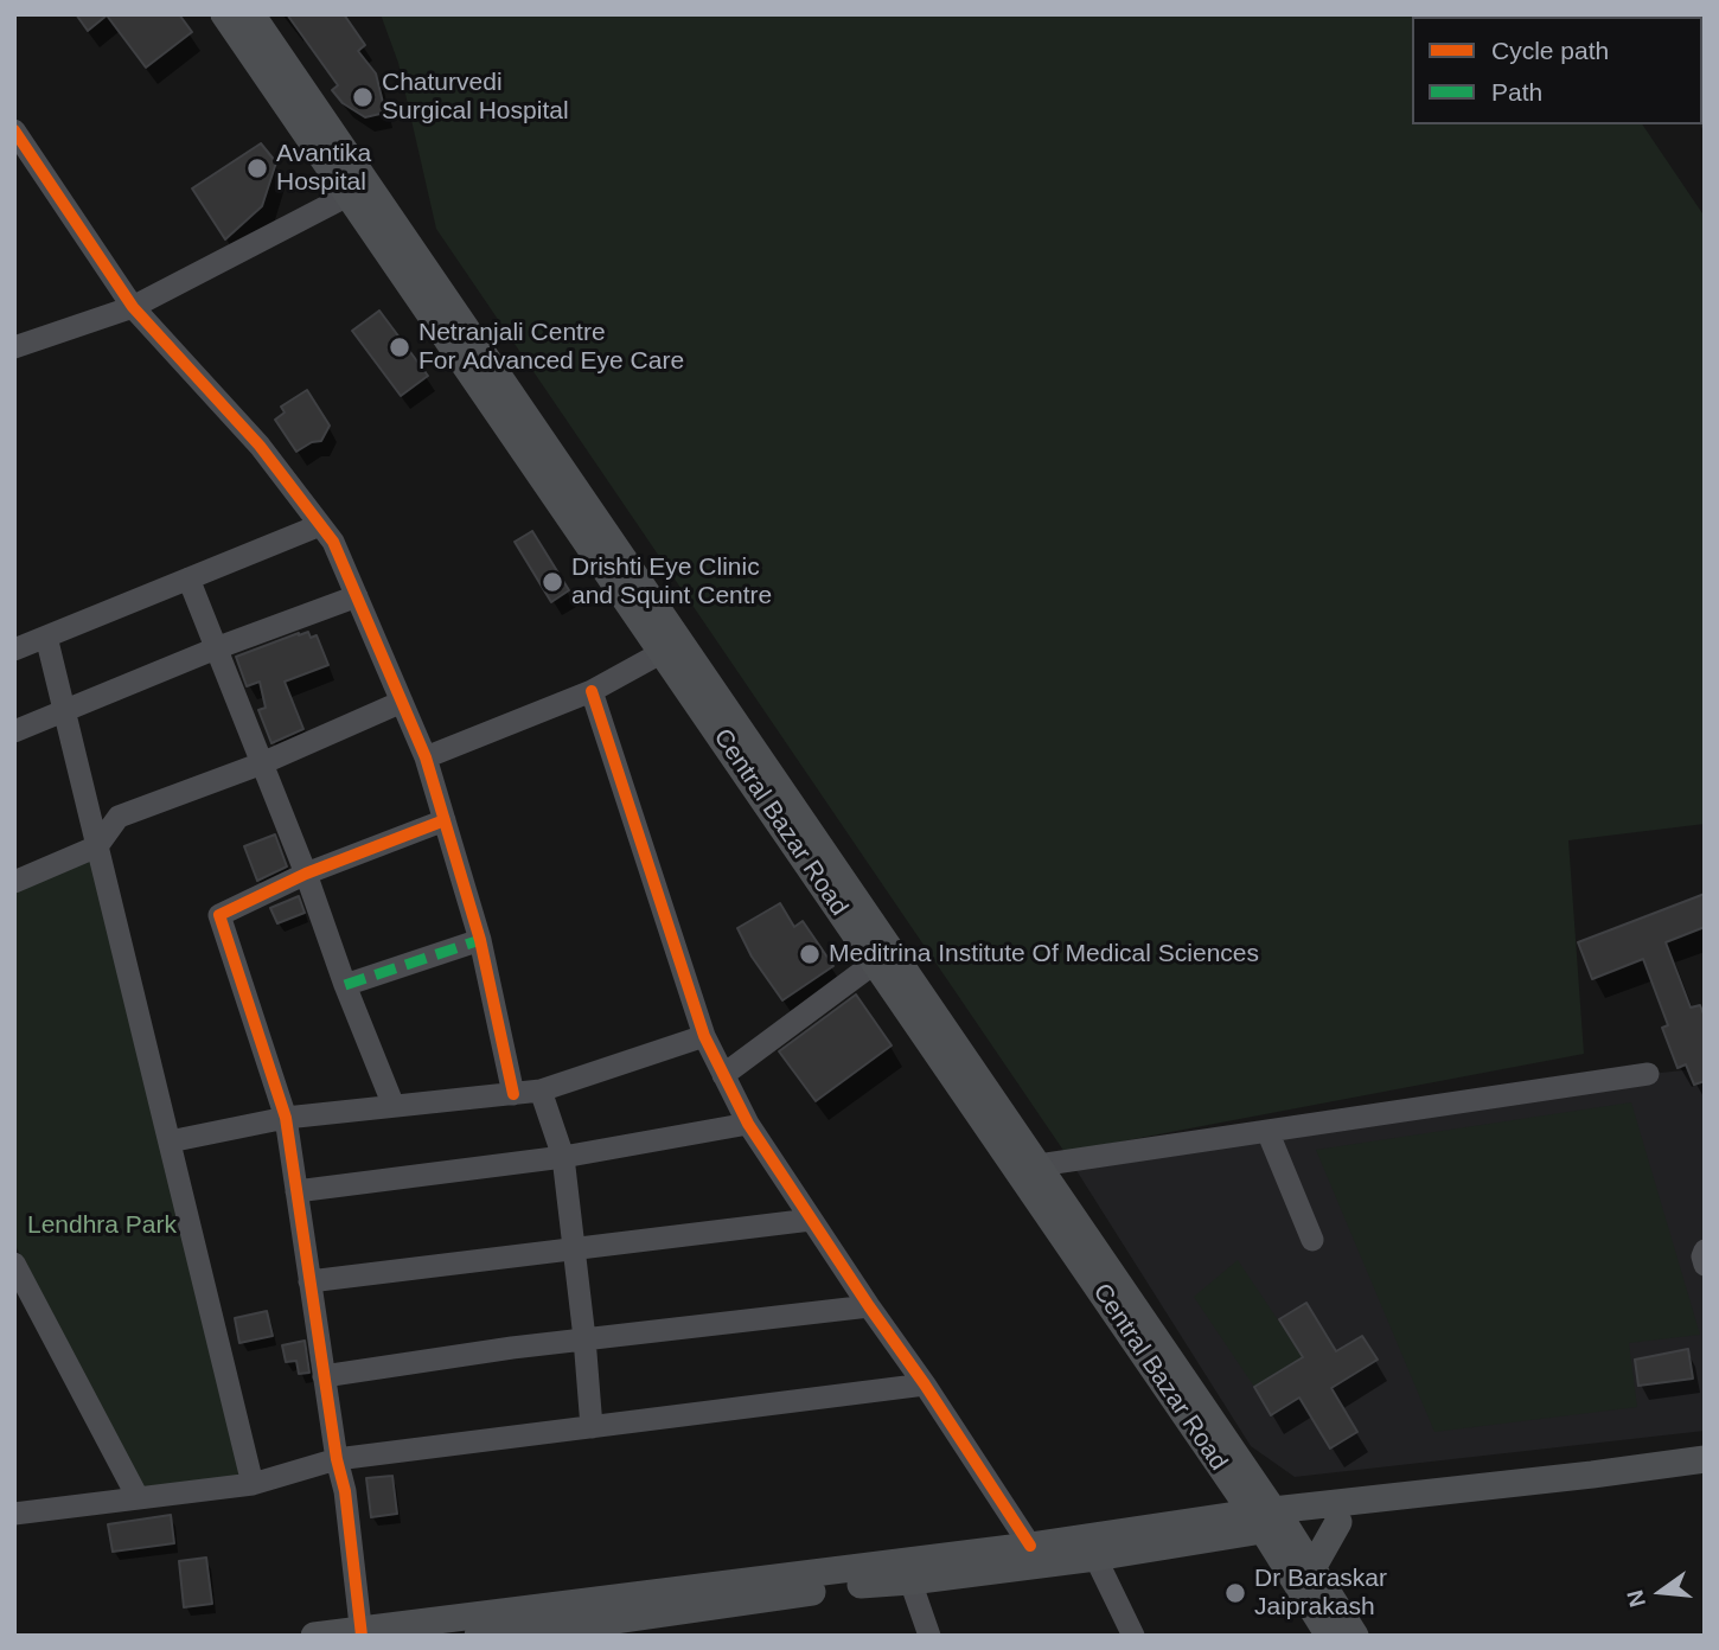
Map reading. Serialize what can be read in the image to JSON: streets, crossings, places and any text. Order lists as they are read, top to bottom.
{
  "streets": {
    "main road": ["Central Bazar Road"]
  },
  "parks": ["Lendhra Park"],
  "places": [
    "Chaturvedi Surgical Hospital",
    "Avantika Hospital",
    "Netranjali Centre For Advanced Eye Care",
    "Drishti Eye Clinic and Squint Centre",
    "Meditrina Institute Of Medical Sciences",
    "Dr Baraskar Jaiprakash"
  ],
  "legend": ["Cycle path", "Path"],
  "north": "left"
}
